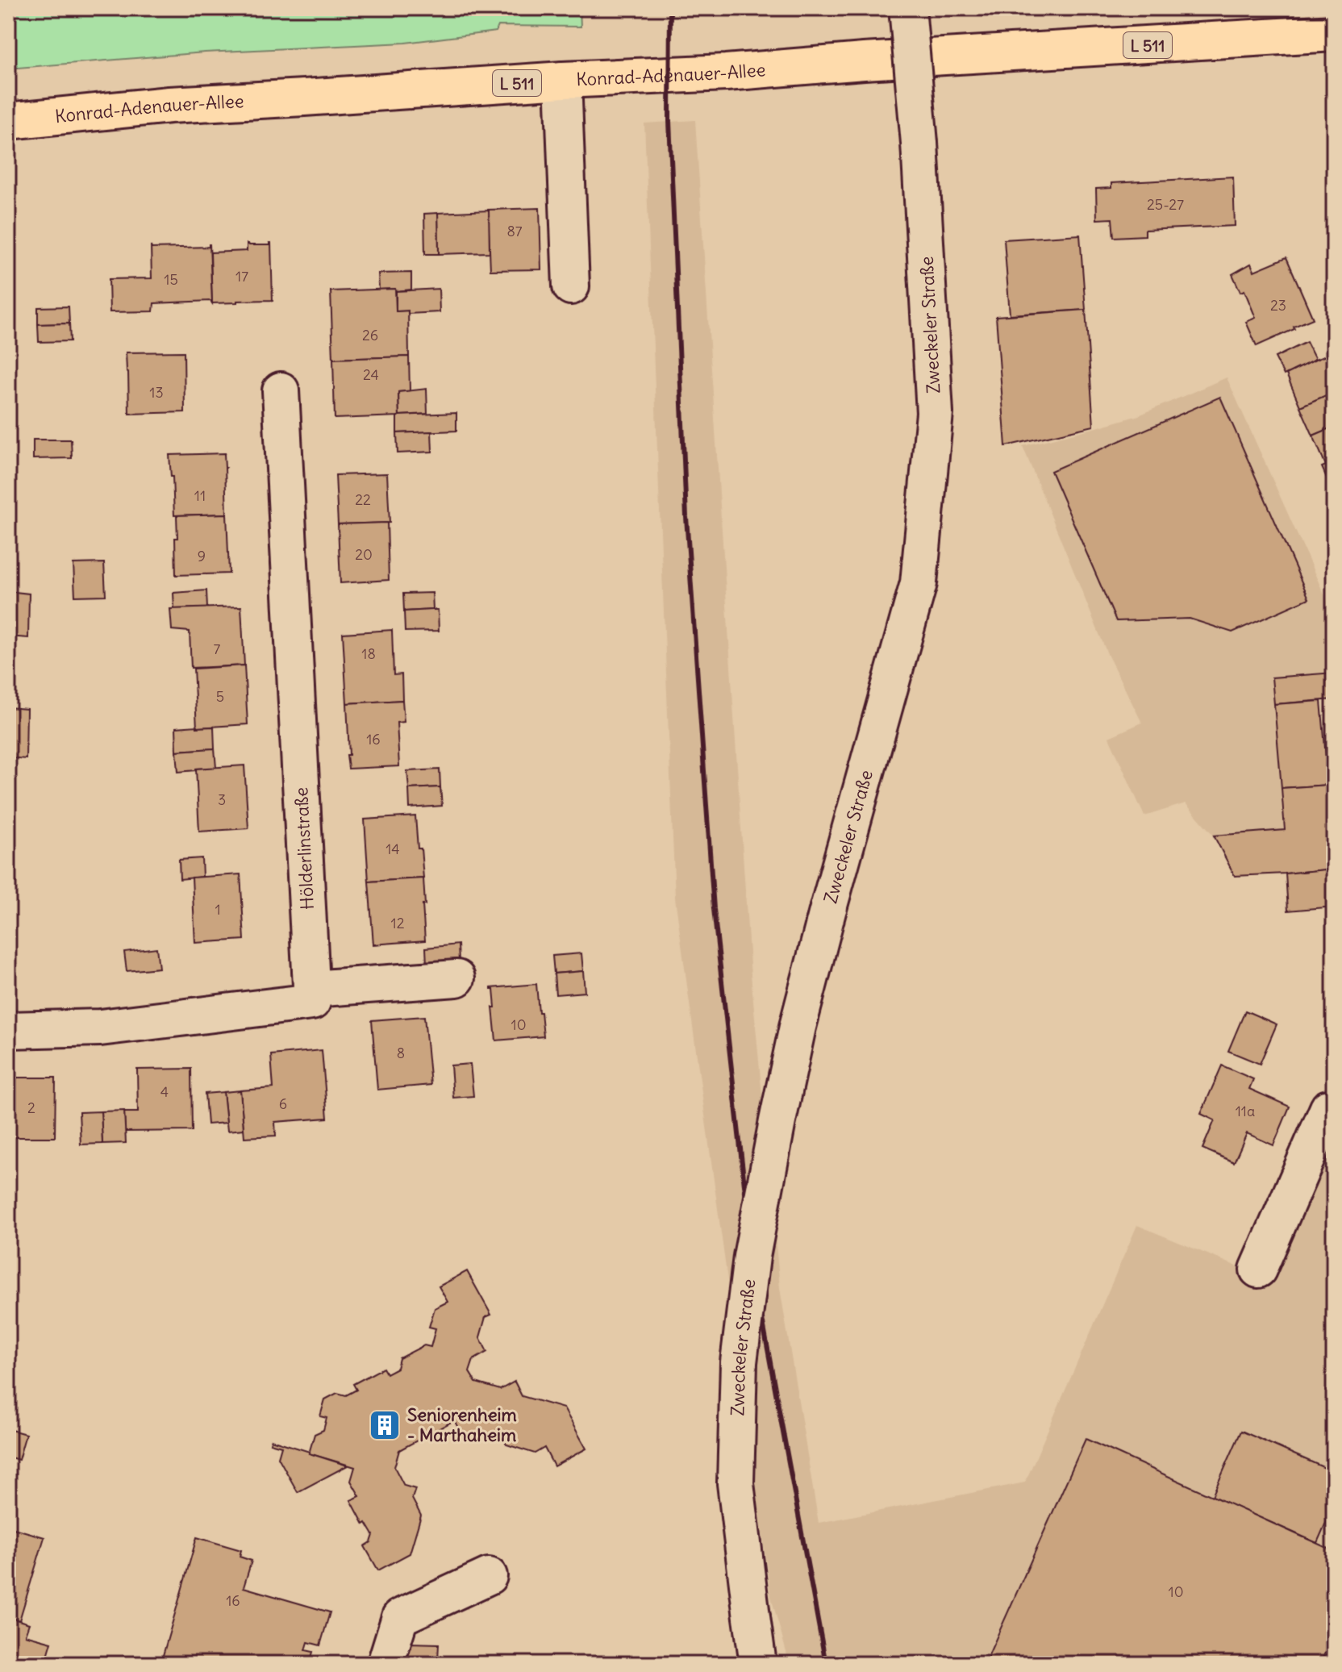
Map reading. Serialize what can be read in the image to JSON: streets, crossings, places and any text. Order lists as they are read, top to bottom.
{
  "streets": {
    "main road": ["L 511", "Konrad-Adenauer-Allee"],
    "street": ["Zweckeler Straße", "Hölderlinstraße"]
  },
  "places": {
    "building": ["Seniorenheim - Marthaheim"]
  },
  "house_numbers": [
    "25-27",
    "87",
    "17",
    "15",
    "23",
    "26",
    "24",
    "13",
    "11",
    "22",
    "20",
    "9",
    "7",
    "18",
    "5",
    "16",
    "3",
    "14",
    "1",
    "12",
    "10",
    "8",
    "4",
    "6",
    "2",
    "11a",
    "10",
    "16"
  ]
}
